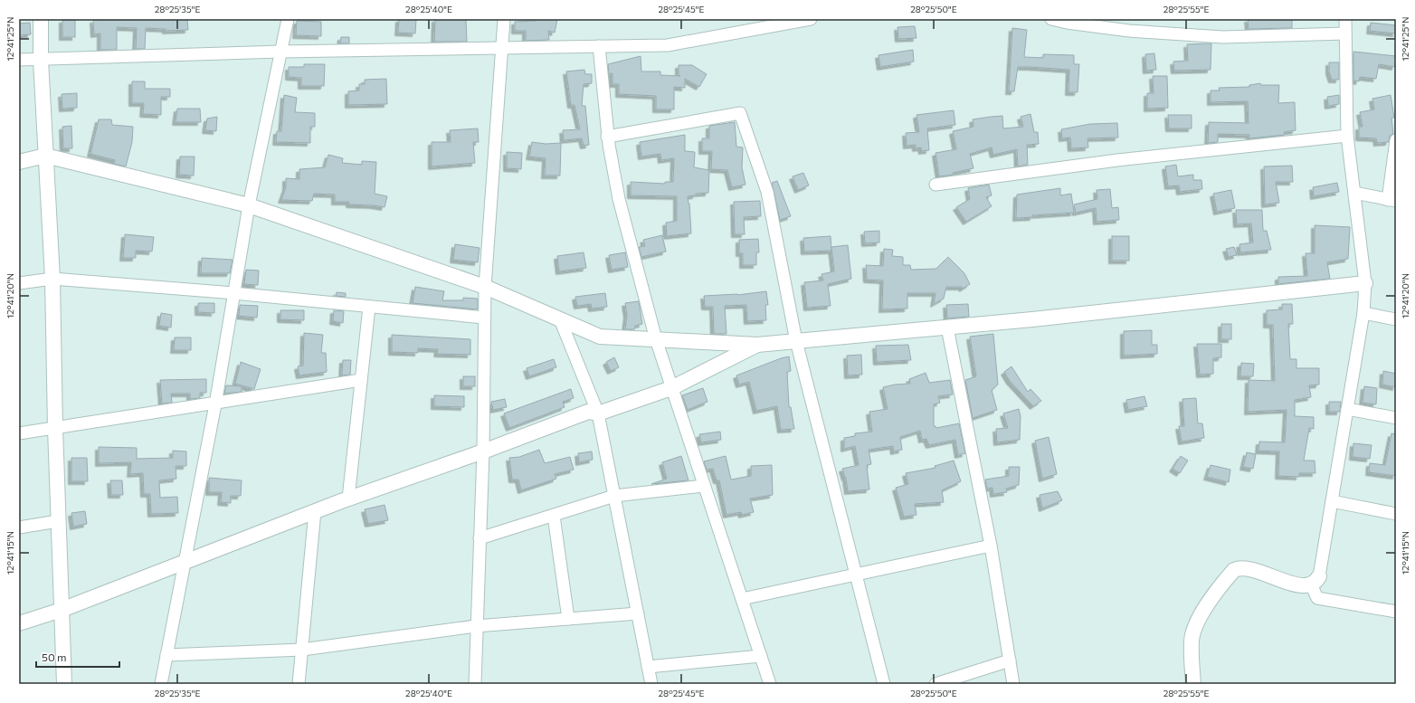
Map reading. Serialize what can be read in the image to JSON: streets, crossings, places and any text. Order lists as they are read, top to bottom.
{
  "scale_bar": "50 m",
  "coordinates": [
    "28°25'35\"E",
    "28°25'40\"E",
    "28°25'45\"E",
    "28°25'50\"E",
    "28°25'55\"E",
    "12°41'25\"N",
    "12°41'20\"N",
    "12°41'15\"N"
  ]
}
